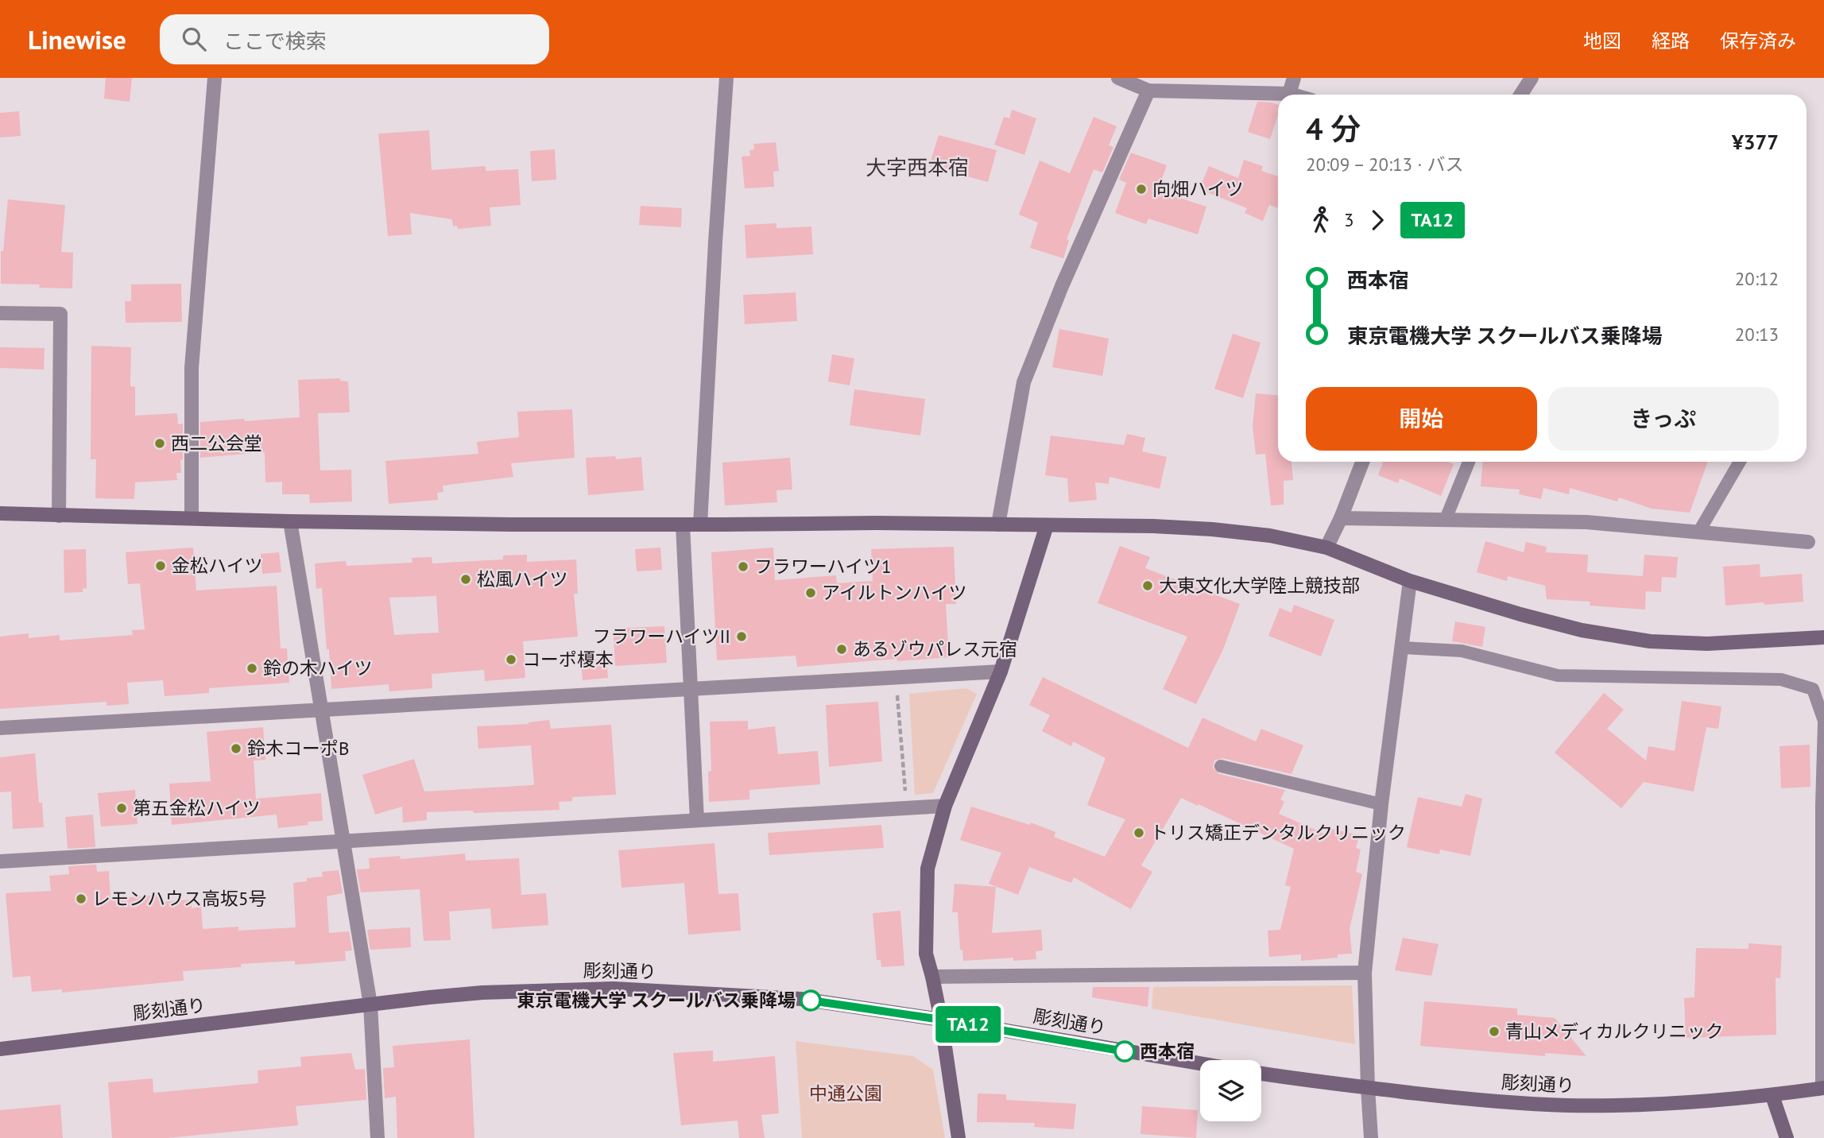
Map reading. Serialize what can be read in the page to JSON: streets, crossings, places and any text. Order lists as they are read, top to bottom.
{
  "streets": {
    "street": ["彫刻通り"]
  },
  "districts": ["大字西本宿"],
  "parks": ["中通公園"],
  "places": [
    "向畑ハイツ",
    "西二公会堂",
    "金松ハイツ",
    "フラワーハイツ1",
    "松風ハイツ",
    "大東文化大学陸上競技部",
    "アイルトンハイツ",
    "フラワーハイツII",
    "あるゾウパレス元宿",
    "コーポ榎本",
    "鈴の木ハイツ",
    "鈴木コーポB",
    "第五金松ハイツ",
    "トリス矯正デンタルクリニック",
    "レモンハウス高坂5号",
    "東京電機大学 スクールバス乗降場",
    "青山メディカルクリニック",
    "西本宿"
  ],
  "lines": ["bus line TA12"],
  "page": {
    "header": "Linewise",
    "search": "ここで検索",
    "nav": ["地図", "経路", "保存済み"],
    "on_map": "TA12",
    "heading": ["4 分", "20:09 – 20:13 · バス", "¥377"],
    "legs": ["3", "TA12"],
    "list": [
      {
        "name": "西本宿",
        "value": "20:12"
      },
      {
        "name": "東京電機大学 スクールバス乗降場",
        "value": "20:13"
      }
    ],
    "buttons": ["開始", "きっぷ"]
  }
}
